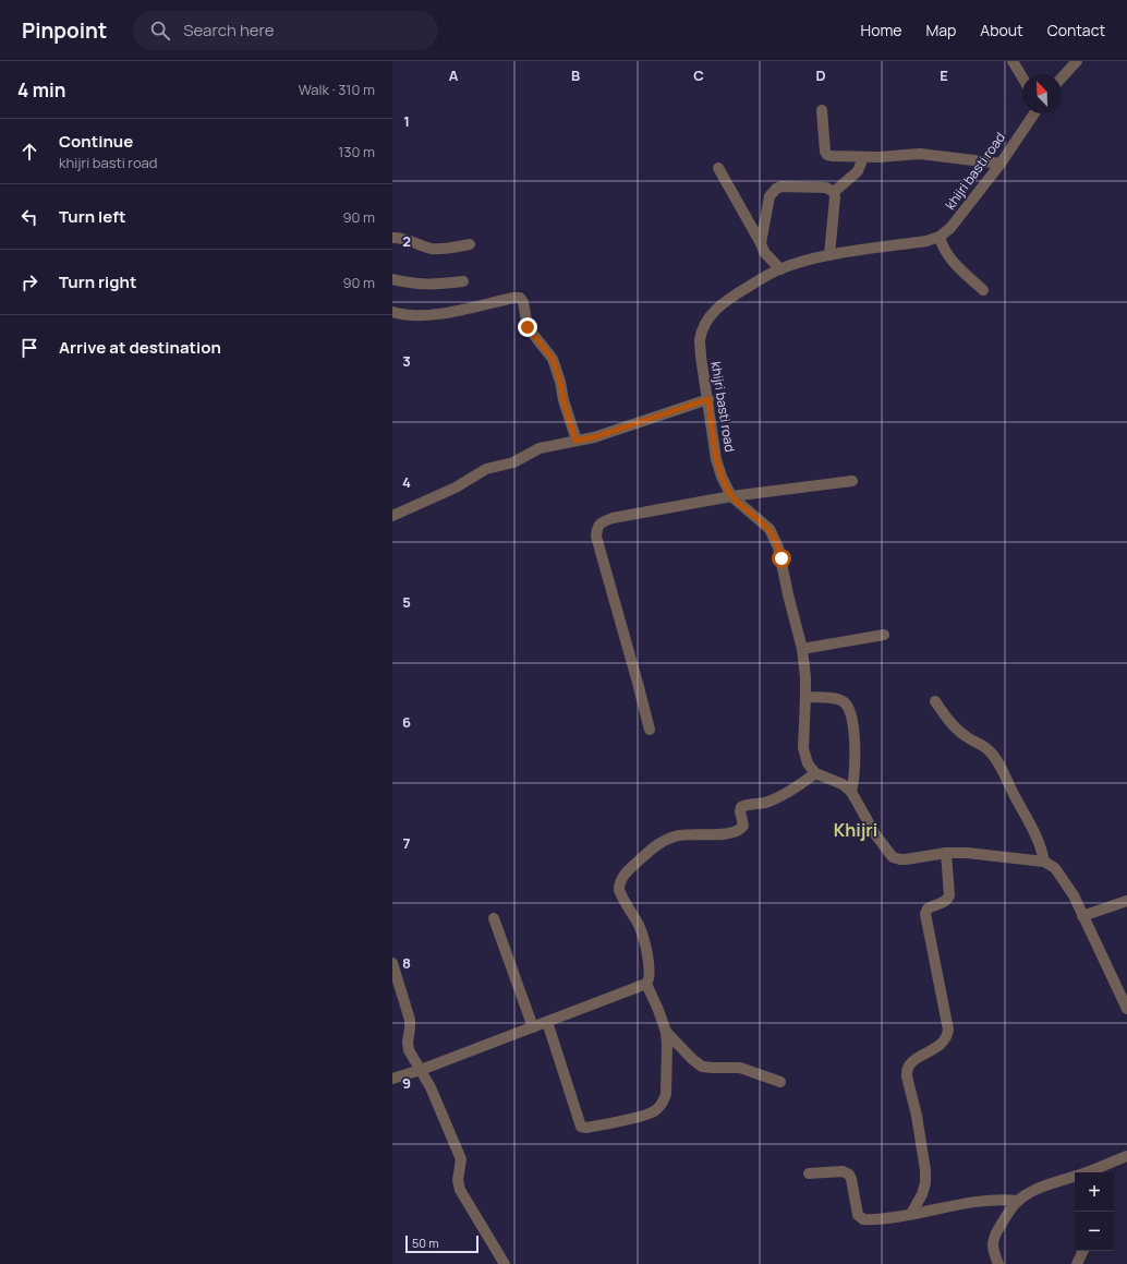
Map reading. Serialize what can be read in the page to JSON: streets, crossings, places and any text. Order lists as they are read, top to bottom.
{
  "streets": {
    "street": ["khijri basti road"]
  },
  "districts": ["Khijri"],
  "scale_bar": "50 m",
  "north": "top left",
  "page": {
    "header": "Pinpoint",
    "search": "Search here",
    "nav": [
      "Home",
      "Map",
      "About",
      "Contact"
    ],
    "heading": ["4 min", "Walk · 310 m"],
    "list": [
      ["Continue", "khijri basti road", "130 m"],
      ["Turn left", "90 m"],
      ["Turn right", "90 m"],
      "Arrive at destination"
    ],
    "map_buttons": ["+", "−"],
    "scale": "50 m"
  },
  "grid": {
    "columns": [
      "A",
      "B",
      "C",
      "D",
      "E"
    ],
    "rows": [
      "1",
      "2",
      "3",
      "4",
      "5",
      "6",
      "7",
      "8",
      "9"
    ]
  }
}
